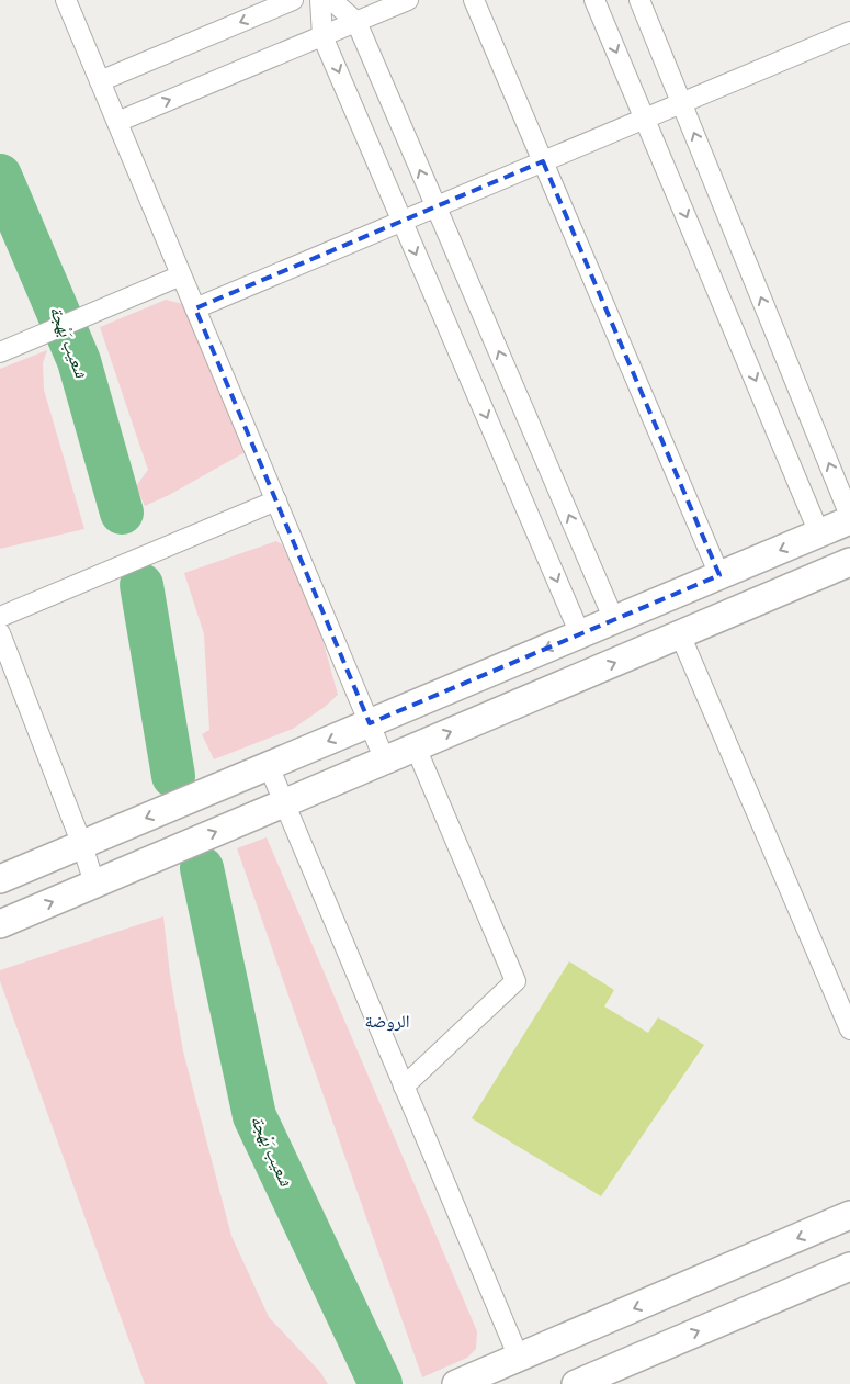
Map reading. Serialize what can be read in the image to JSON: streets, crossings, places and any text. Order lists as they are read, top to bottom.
{
  "districts": ["الروضة"],
  "water": ["شعيب بَهْجة"]
}
